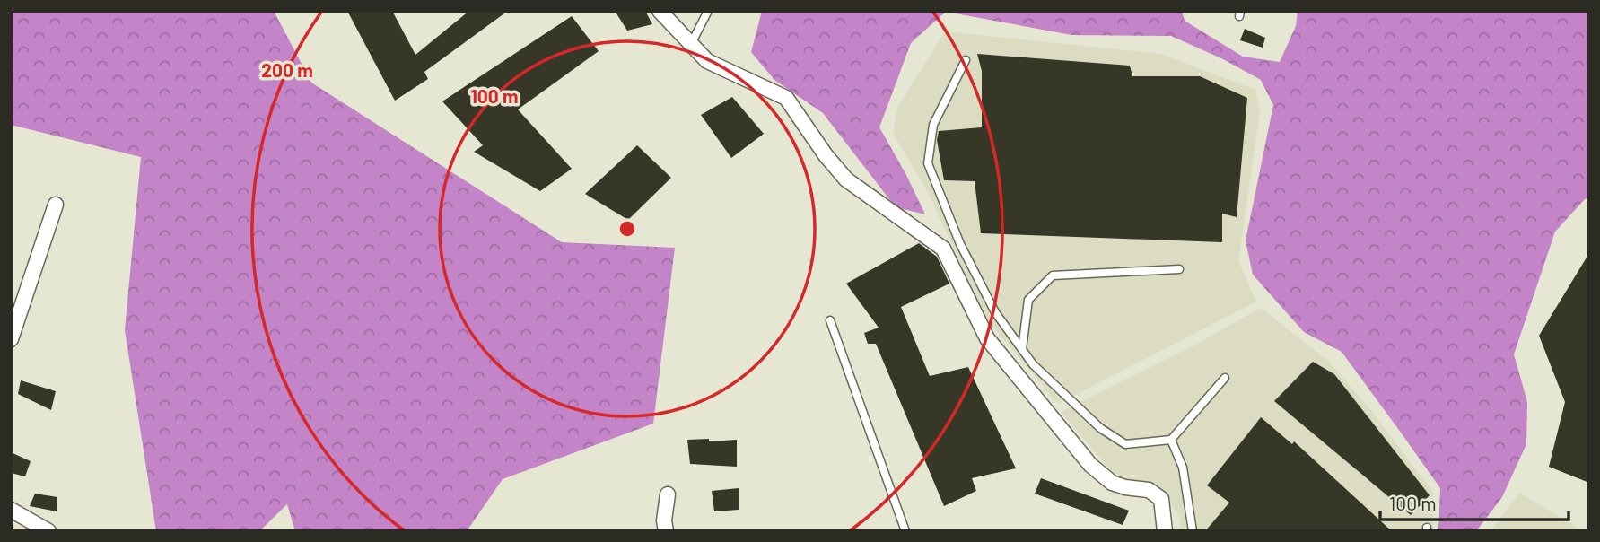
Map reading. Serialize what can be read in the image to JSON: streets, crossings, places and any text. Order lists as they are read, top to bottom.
{
  "scale_bar": "100 m",
  "rings": ["200 m", "100 m"]
}
